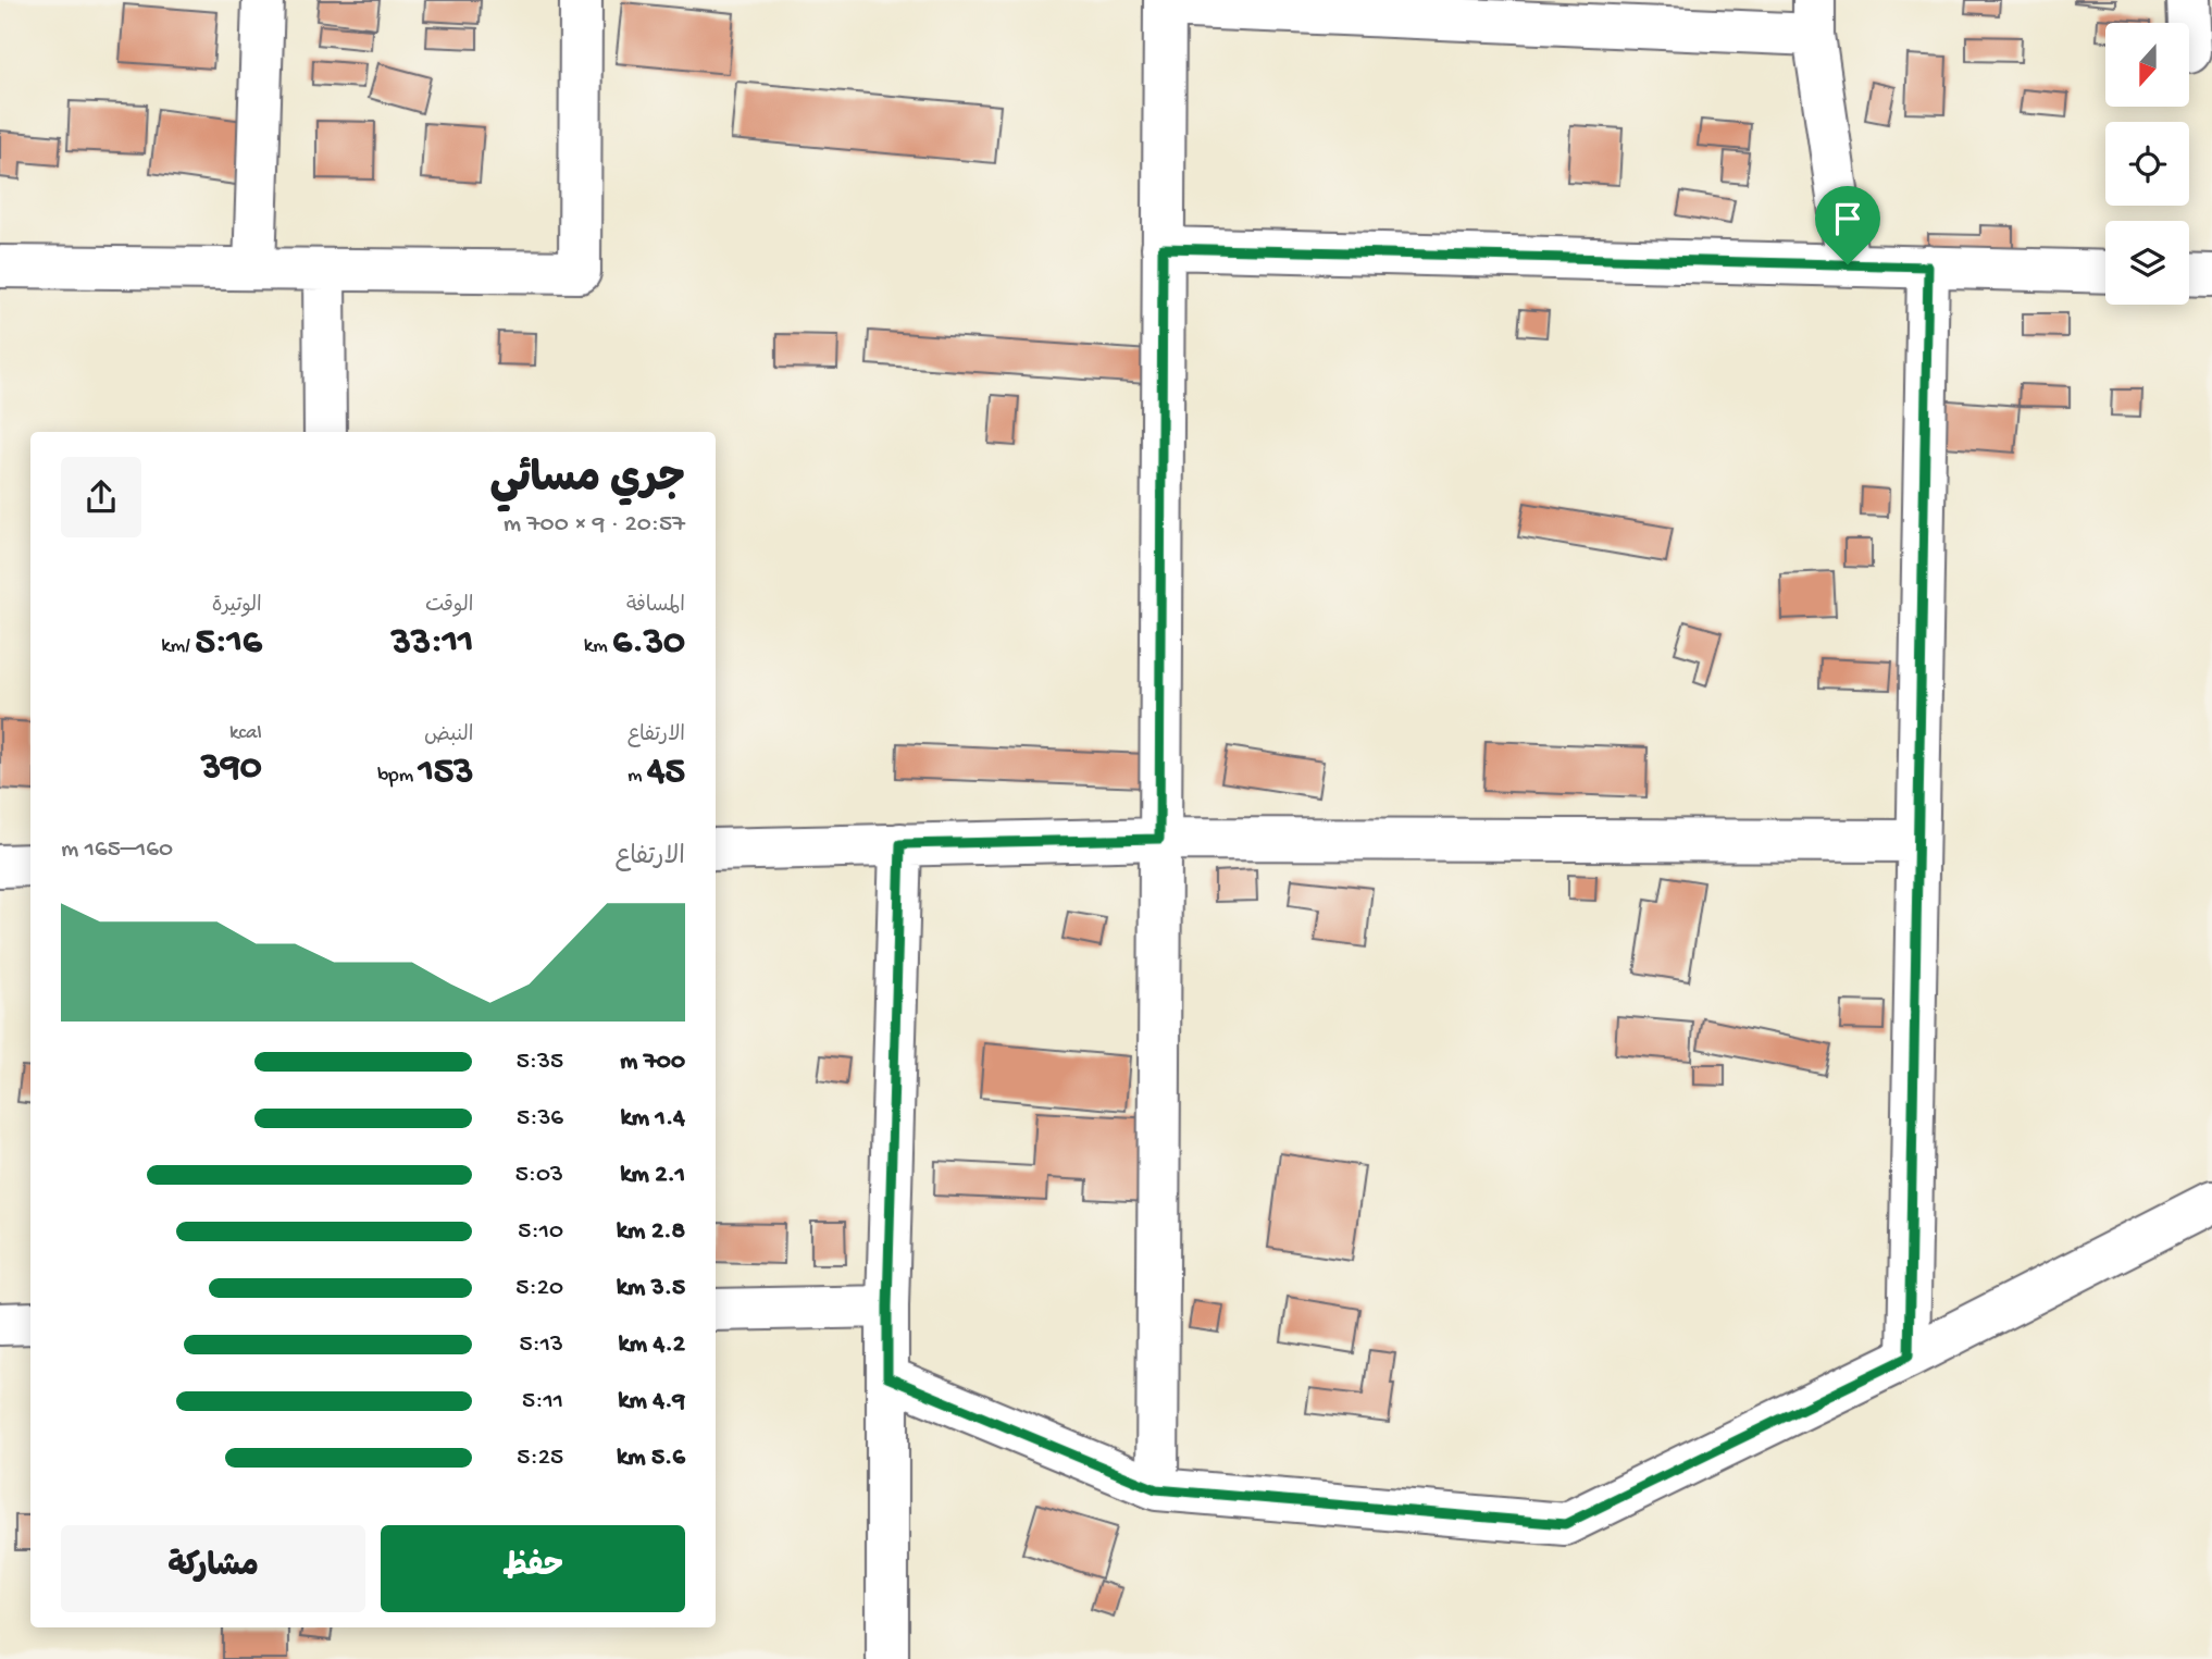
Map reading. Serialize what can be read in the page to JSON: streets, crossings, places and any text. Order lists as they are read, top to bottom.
{
  "north": "bottom",
  "page": {
    "heading": ["جري مسائي", "20:57 · 9 × 700 m"],
    "stats": [
      ["المسافة", "6.30 km"],
      ["الوقت", "33:11"],
      ["الوتيرة", "5:16 /km"],
      ["الارتفاع", "45 m"],
      ["النبض", "153 bpm"],
      ["kcal", "390"]
    ],
    "chart": ["الارتفاع", "160–165 m"],
    "list": [
      {
        "name": "700 m",
        "note": "5:35"
      },
      {
        "name": "1.4 km",
        "note": "5:36"
      },
      {
        "name": "2.1 km",
        "note": "5:03"
      },
      {
        "name": "2.8 km",
        "note": "5:10"
      },
      {
        "name": "3.5 km",
        "note": "5:20"
      },
      {
        "name": "4.2 km",
        "note": "5:13"
      },
      {
        "name": "4.9 km",
        "note": "5:11"
      },
      {
        "name": "5.6 km",
        "note": "5:25"
      }
    ],
    "buttons": ["حفظ", "مشاركة"]
  }
}
